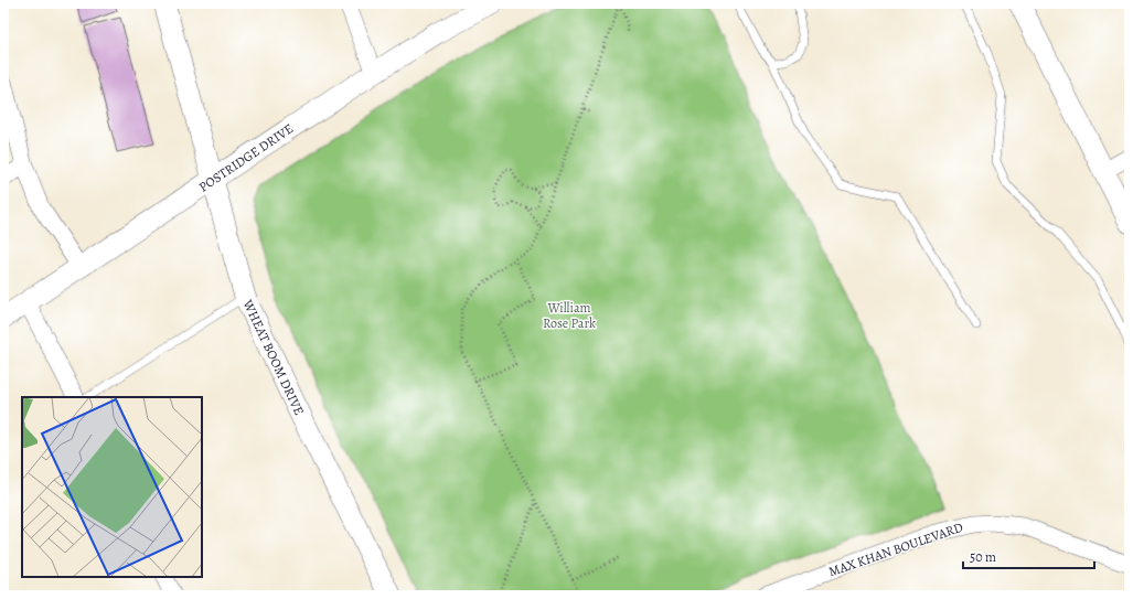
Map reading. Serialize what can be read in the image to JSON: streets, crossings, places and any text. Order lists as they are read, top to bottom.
{
  "streets": {
    "street": ["POSTRIDGE DRIVE", "WHEAT BOOM DRIVE", "MAX KHAN BOULEVARD"]
  },
  "crossings": [
    ["POSTRIDGE DRIVE", "WHEAT BOOM DRIVE"]
  ],
  "parks": ["William Rose Park"],
  "scale_bar": "50 m"
}
